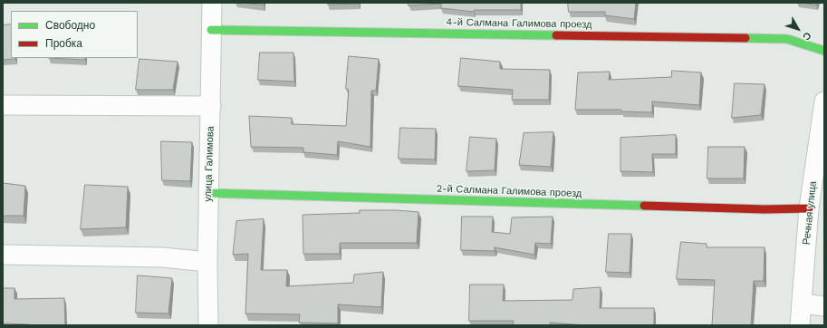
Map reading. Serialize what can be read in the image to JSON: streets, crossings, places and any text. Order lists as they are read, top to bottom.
{
  "streets": {
    "street": [
      "4-й Салмана Галимова проезд",
      "улица Галимова",
      "2-й Салмана Галимова проезд",
      "Речная улица"
    ]
  },
  "crossings": [
    ["4-й Салмана Галимова проезд", "улица Галимова"],
    ["улица Галимова", "2-й Салмана Галимова проезд"],
    ["2-й Салмана Галимова проезд", "Речная улица"]
  ],
  "legend": ["Свободно", "Пробка"],
  "north": "bottom right"
}
